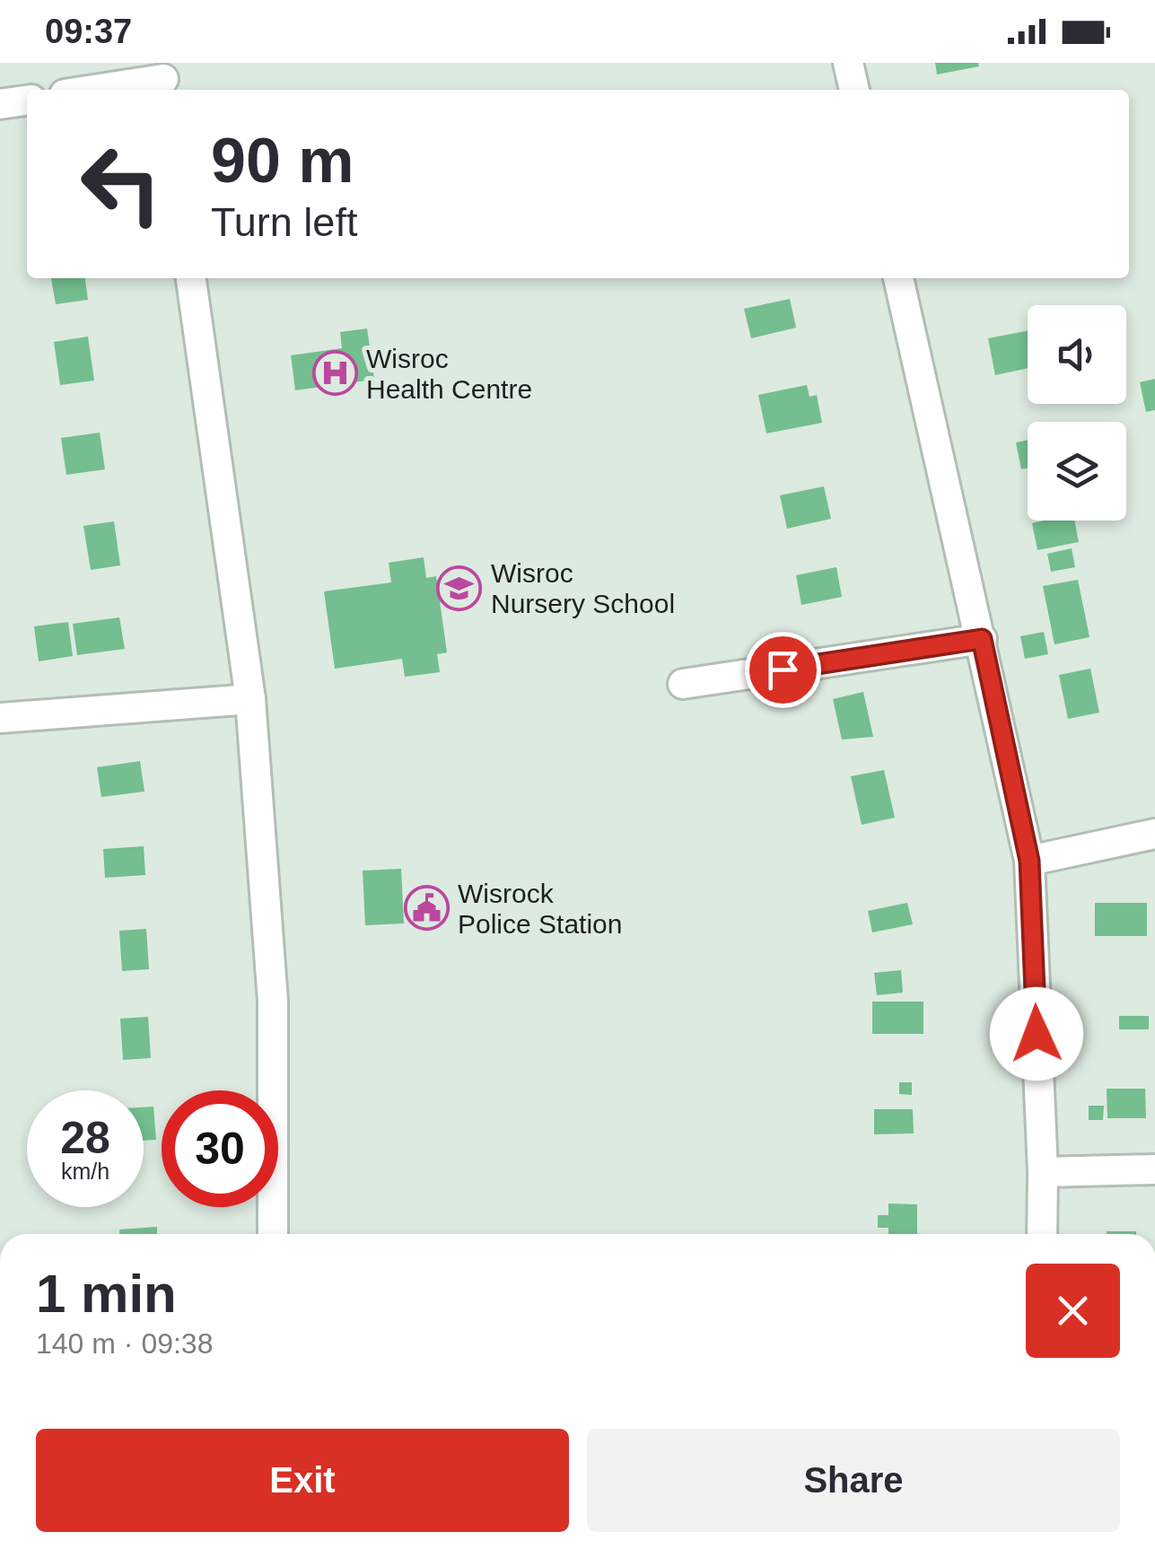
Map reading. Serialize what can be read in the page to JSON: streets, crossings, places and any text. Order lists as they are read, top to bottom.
{
  "places": {
    "hospital": ["Wisroc Health Centre"],
    "school or university": ["Wisroc Nursery School"],
    "public building": ["Wisrock Police Station"]
  },
  "page": {
    "status": "09:37",
    "turn": ["90 m", "Turn left"],
    "speed": "28 km/h",
    "limit": "30",
    "heading": ["1 min", "140 m · 09:38"],
    "buttons": ["Exit", "Share"]
  }
}
